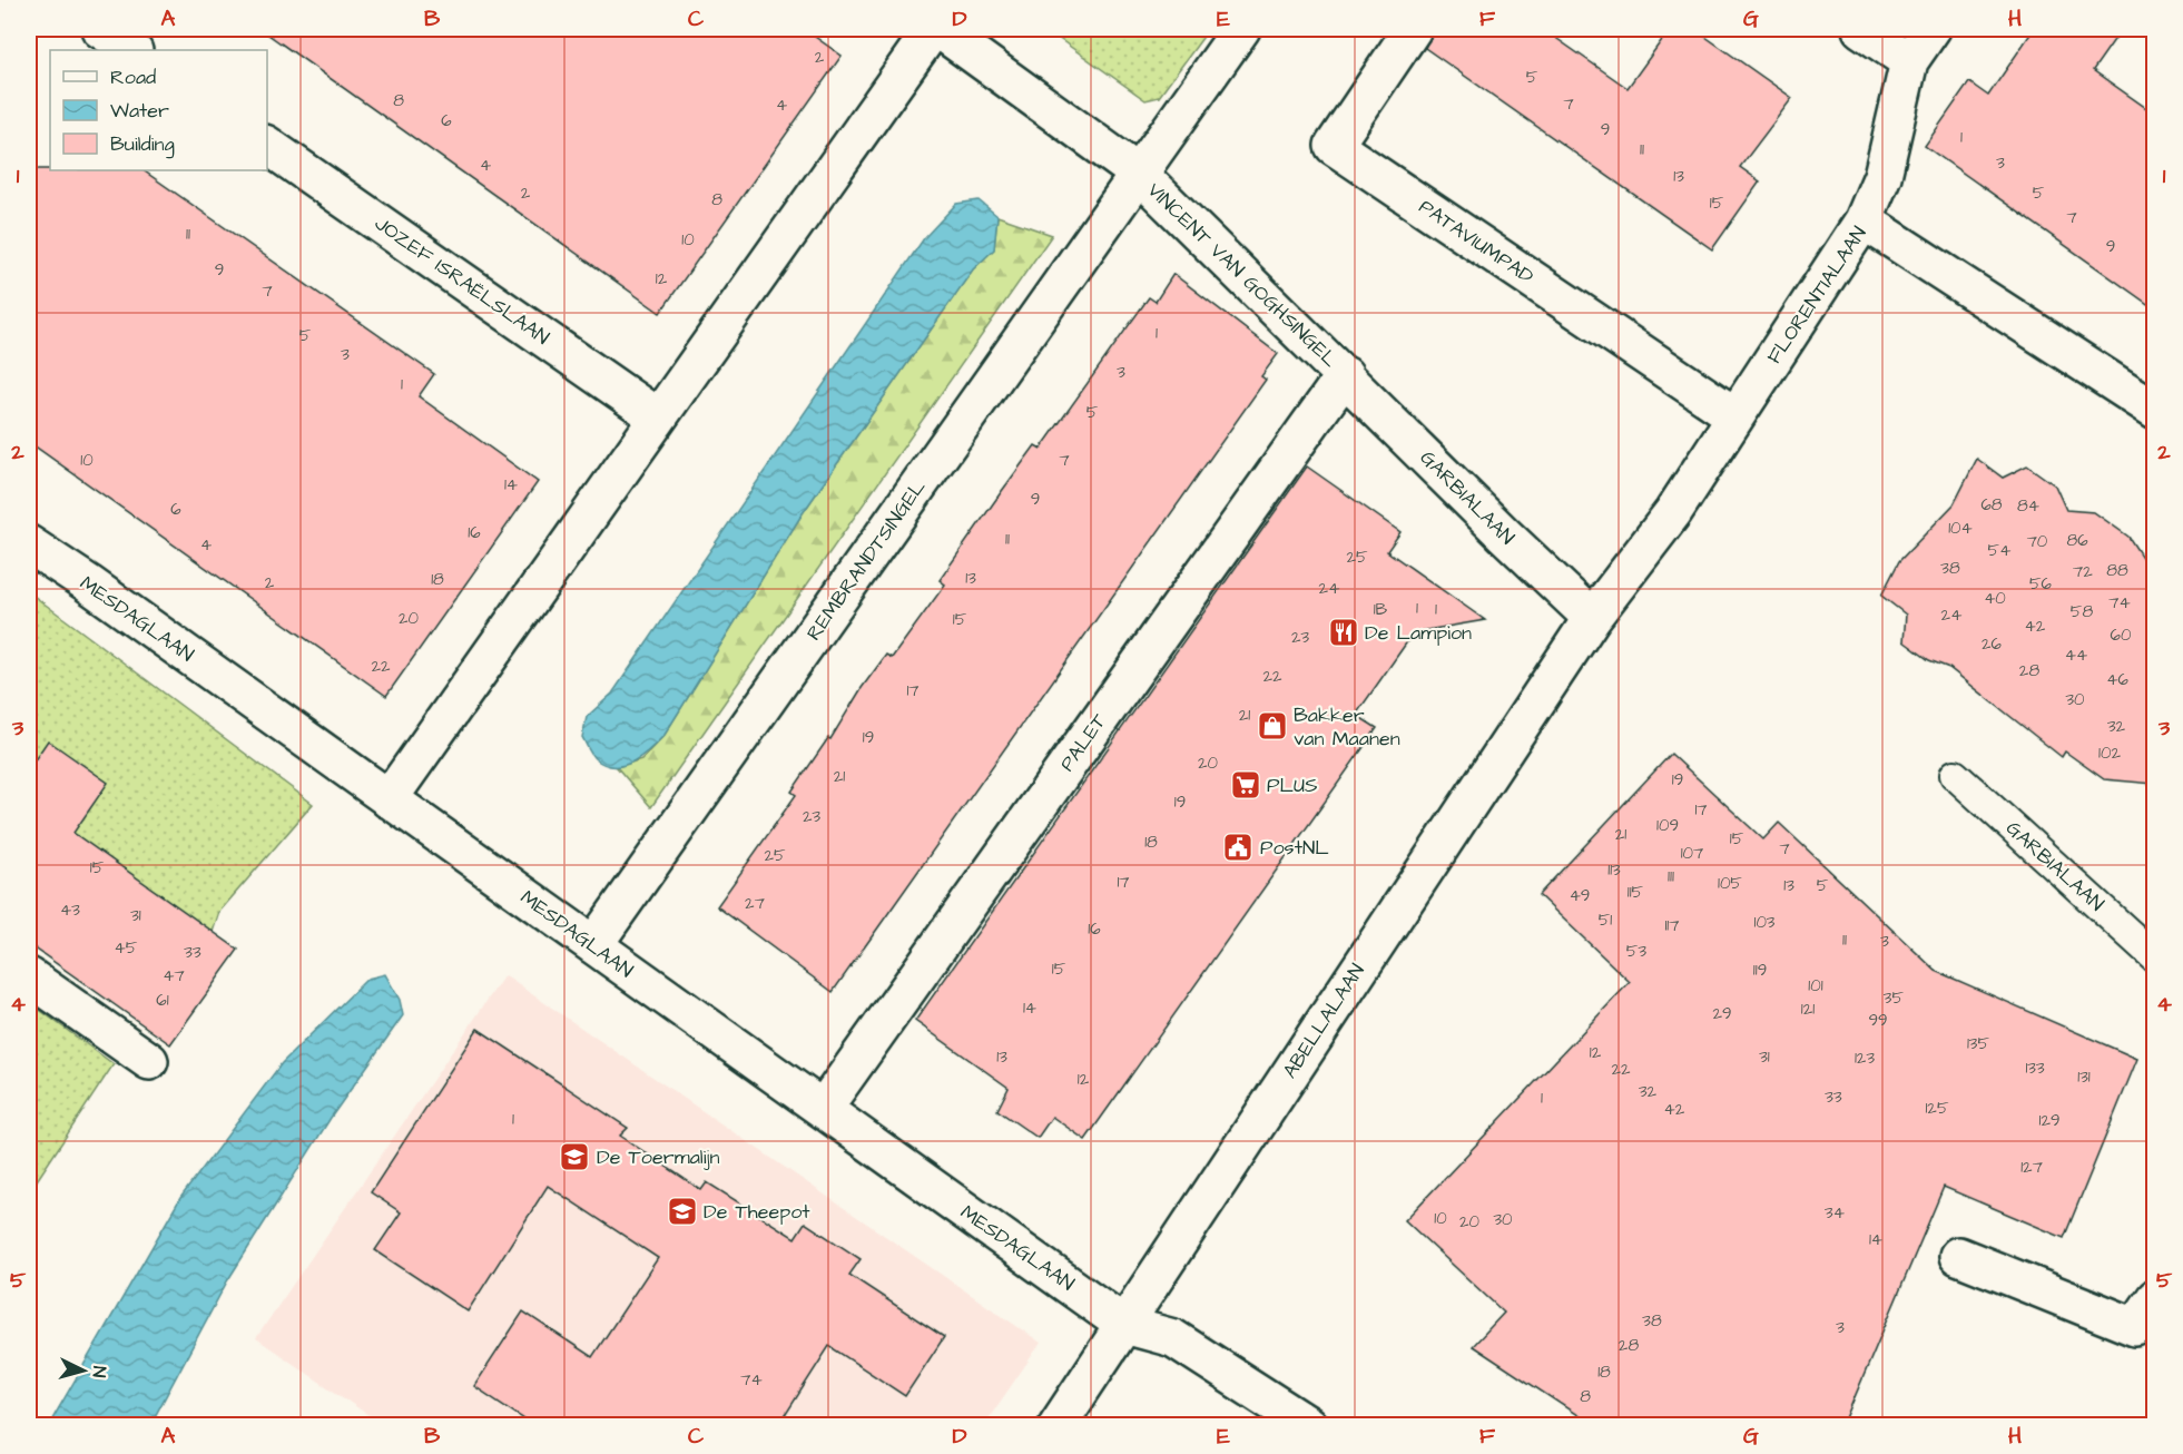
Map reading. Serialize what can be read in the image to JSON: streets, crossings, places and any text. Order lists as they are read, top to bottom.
{
  "streets": {
    "street": [
      "PATAVIUMPAD",
      "VINCENT VAN GOGHSINGEL",
      "JOZEF ISRAËLSLAAN",
      "FLORENTIALAAN",
      "GARBIALAAN",
      "REMBRANDTSINGEL",
      "MESDAGLAAN",
      "PALET",
      "ABELLALAAN"
    ]
  },
  "crossings": [
    ["PATAVIUMPAD", "FLORENTIALAAN"],
    ["VINCENT VAN GOGHSINGEL", "GARBIALAAN"],
    ["VINCENT VAN GOGHSINGEL", "REMBRANDTSINGEL"],
    ["VINCENT VAN GOGHSINGEL", "PALET"],
    ["FLORENTIALAAN", "GARBIALAAN"],
    ["FLORENTIALAAN", "ABELLALAAN"],
    ["GARBIALAAN", "PALET"],
    ["GARBIALAAN", "ABELLALAAN"],
    ["REMBRANDTSINGEL", "MESDAGLAAN"],
    ["MESDAGLAAN", "PALET"],
    ["MESDAGLAAN", "ABELLALAAN"]
  ],
  "places": {
    "restaurant": ["De Lampion"],
    "shop": ["Bakker van Maanen"],
    "supermarket": ["PLUS"],
    "public building": ["PostNL"],
    "school or university": ["De Toermalijn", "De Theepot"]
  },
  "house_numbers": [
    "2",
    "5",
    "8",
    "7",
    "4",
    "6",
    "9",
    "1",
    "11",
    "3",
    "4",
    "13",
    "2",
    "5",
    "8",
    "15",
    "7",
    "11",
    "10",
    "9",
    "9",
    "12",
    "7",
    "1",
    "5",
    "3",
    "3",
    "1",
    "5",
    "10",
    "7",
    "14",
    "9",
    "68",
    "84",
    "6",
    "104",
    "16",
    "11",
    "86",
    "70",
    "4",
    "54",
    "25",
    "38",
    "88",
    "72",
    "13",
    "18",
    "2",
    "56",
    "24",
    "40",
    "74",
    "1",
    "1B",
    "1",
    "58",
    "24",
    "20",
    "15",
    "42",
    "60",
    "23",
    "26",
    "44",
    "22",
    "28",
    "22",
    "46",
    "17",
    "30",
    "21",
    "32",
    "19",
    "102",
    "20",
    "21",
    "19",
    "19",
    "17",
    "23",
    "109",
    "21",
    "15",
    "18",
    "7",
    "107",
    "25",
    "15",
    "113",
    "111",
    "17",
    "105",
    "13",
    "5",
    "115",
    "49",
    "27",
    "43",
    "31",
    "51",
    "103",
    "117",
    "16",
    "11",
    "3",
    "45",
    "53",
    "33",
    "15",
    "119",
    "47",
    "101",
    "35",
    "61",
    "14",
    "121",
    "29",
    "99",
    "135",
    "12",
    "13",
    "31",
    "123",
    "133",
    "22",
    "131",
    "12",
    "32",
    "33",
    "1",
    "125",
    "42",
    "1",
    "129",
    "127",
    "34",
    "10",
    "30",
    "20",
    "14",
    "38",
    "3",
    "28",
    "18",
    "74",
    "8"
  ],
  "legend": ["Road", "Water", "Building"],
  "north": "right",
  "grid": {
    "columns": [
      "A",
      "B",
      "C",
      "D",
      "E",
      "F",
      "G",
      "H"
    ],
    "rows": [
      "1",
      "2",
      "3",
      "4",
      "5"
    ]
  }
}
